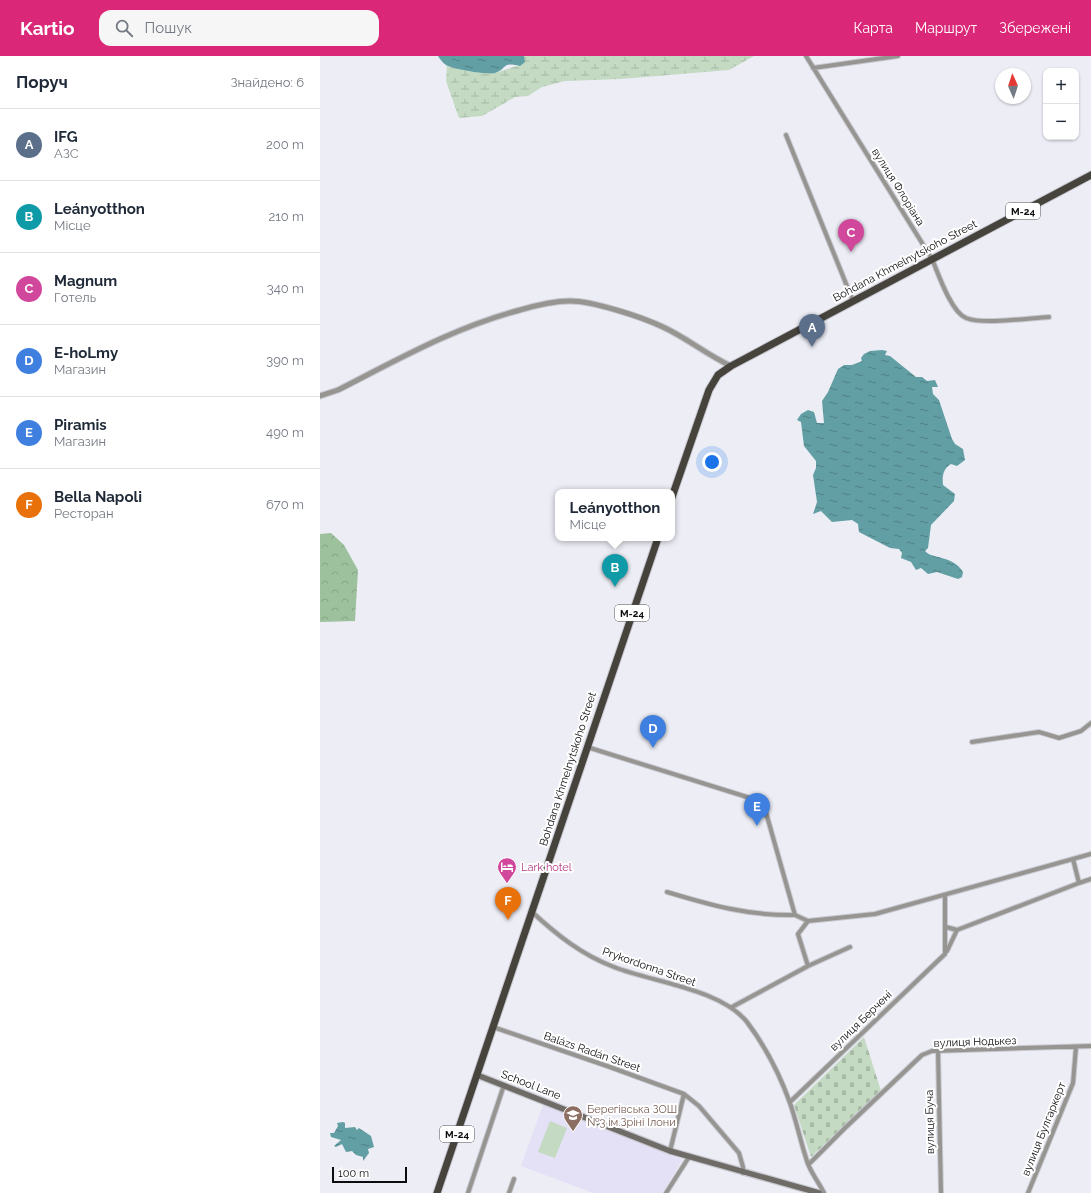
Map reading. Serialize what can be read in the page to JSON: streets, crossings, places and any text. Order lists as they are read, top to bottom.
{
  "streets": {
    "highway": ["М-24", "Bohdana Khmelnytskoho Street"],
    "main road": ["School Lane"],
    "street": [
      "вулиця Флоріана",
      "Prykordonna Street",
      "вулиця Берчені",
      "вулиця Нодькез",
      "Balázs Radán Street",
      "вулиця Буча",
      "вулиця Булгаркерт"
    ]
  },
  "crossings": [
    ["вулиця Флоріана", "Bohdana Khmelnytskoho Street"],
    ["М-24", "Bohdana Khmelnytskoho Street"],
    ["М-24", "School Lane"],
    ["Bohdana Khmelnytskoho Street", "Prykordonna Street"],
    ["Bohdana Khmelnytskoho Street", "Balázs Radán Street"],
    ["Bohdana Khmelnytskoho Street", "School Lane"],
    ["Prykordonna Street", "вулиця Берчені"],
    ["Prykordonna Street", "вулиця Нодькез"],
    ["вулиця Нодькез", "вулиця Буча"],
    ["вулиця Нодькез", "вулиця Булгаркерт"],
    ["Balázs Radán Street", "School Lane"]
  ],
  "places": {
    "hotel": ["Lark hotel"],
    "school or university": ["Берегівська ЗОШ №3 ім.Зріні Ілони"]
  },
  "scale_bar": "100 m",
  "north": "top",
  "page": {
    "header": "Kartio",
    "search": "Пошук",
    "nav": ["Карта", "Маршрут", "Збережені"],
    "heading": ["Поруч", "Знайдено: 6"],
    "map_buttons": ["+", "−"],
    "list": [
      {
        "mark": "A",
        "name": "IFG",
        "note": "АЗС",
        "value": "200 m"
      },
      {
        "mark": "B",
        "name": "Leányotthon",
        "note": "Місце",
        "value": "210 m"
      },
      {
        "mark": "C",
        "name": "Magnum",
        "note": "Готель",
        "value": "340 m"
      },
      {
        "mark": "D",
        "name": "E-hoLmy",
        "note": "Магазин",
        "value": "390 m"
      },
      {
        "mark": "E",
        "name": "Piramis",
        "note": "Магазин",
        "value": "490 m"
      },
      {
        "mark": "F",
        "name": "Bella Napoli",
        "note": "Ресторан",
        "value": "670 m"
      }
    ],
    "pins": [
      "C",
      "A",
      "B",
      "D",
      "E",
      "F"
    ],
    "popup": ["Leányotthon", "Місце"],
    "scale": "100 m"
  }
}
